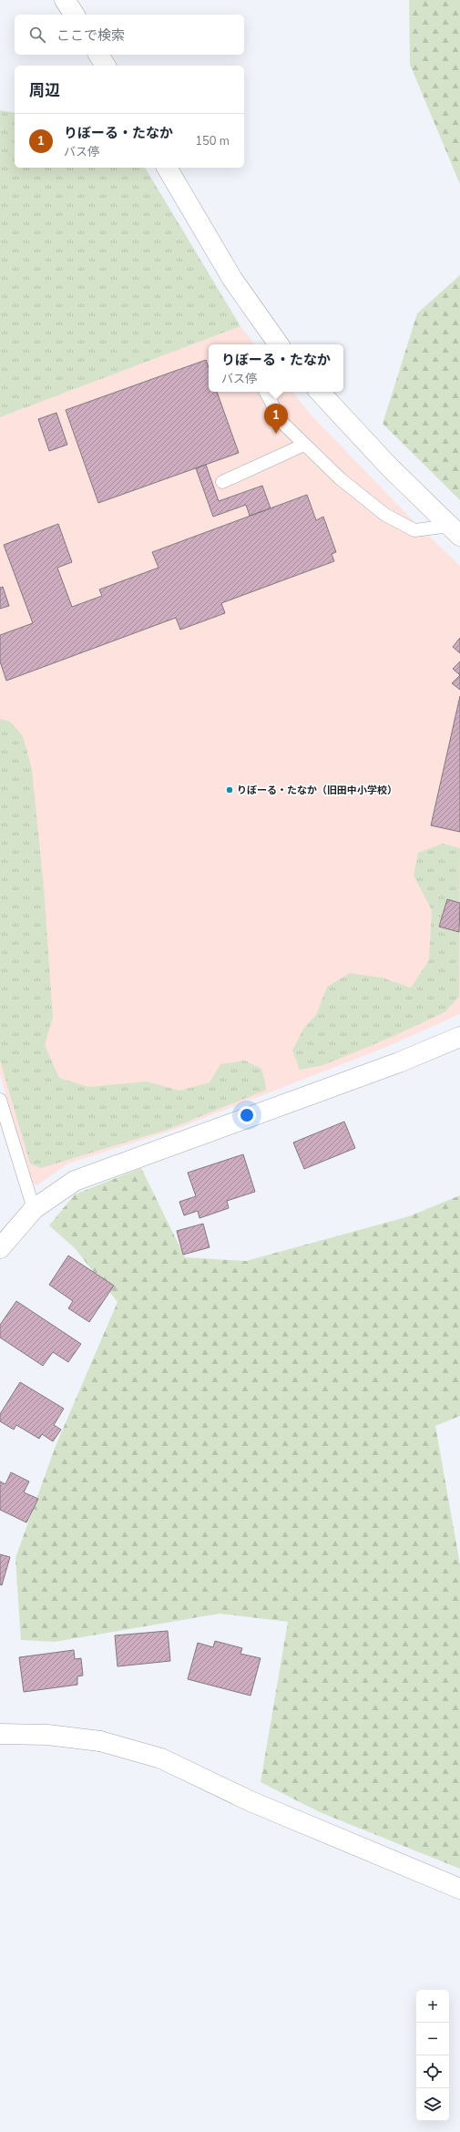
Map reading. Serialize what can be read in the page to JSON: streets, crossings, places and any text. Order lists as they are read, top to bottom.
{
  "places": ["りぼーる・たなか（旧田中小学校）"],
  "page": {
    "search": "ここで検索",
    "heading": "周辺",
    "list": [
      {
        "mark": "1",
        "name": "りぼーる・たなか",
        "note": "バス停",
        "value": "150 m"
      }
    ],
    "popup": ["りぼーる・たなか", "バス停"],
    "pins": "1",
    "map_buttons": ["+", "−"]
  }
}
